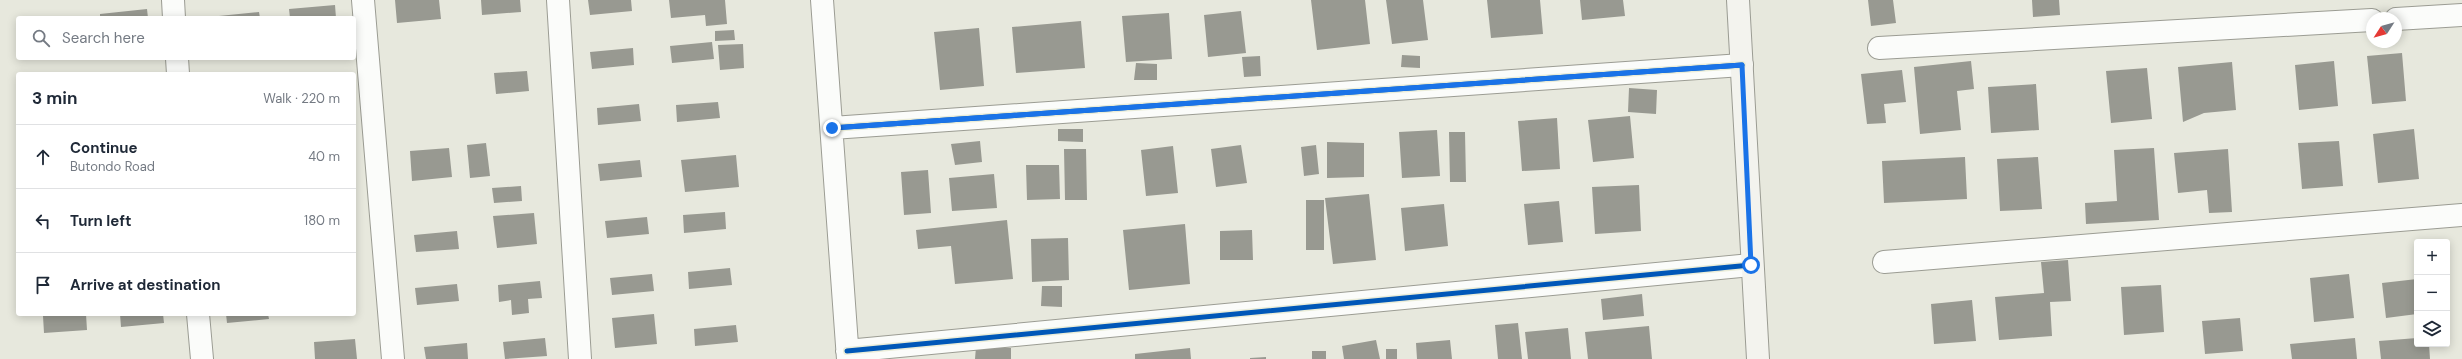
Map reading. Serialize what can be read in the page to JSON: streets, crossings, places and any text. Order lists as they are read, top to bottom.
{
  "north": "bottom left",
  "page": {
    "search": "Search here",
    "heading": ["3 min", "Walk · 220 m"],
    "list": [
      ["Continue", "Butondo Road", "40 m"],
      ["Turn left", "180 m"],
      "Arrive at destination"
    ],
    "map_buttons": ["+", "−"]
  }
}
